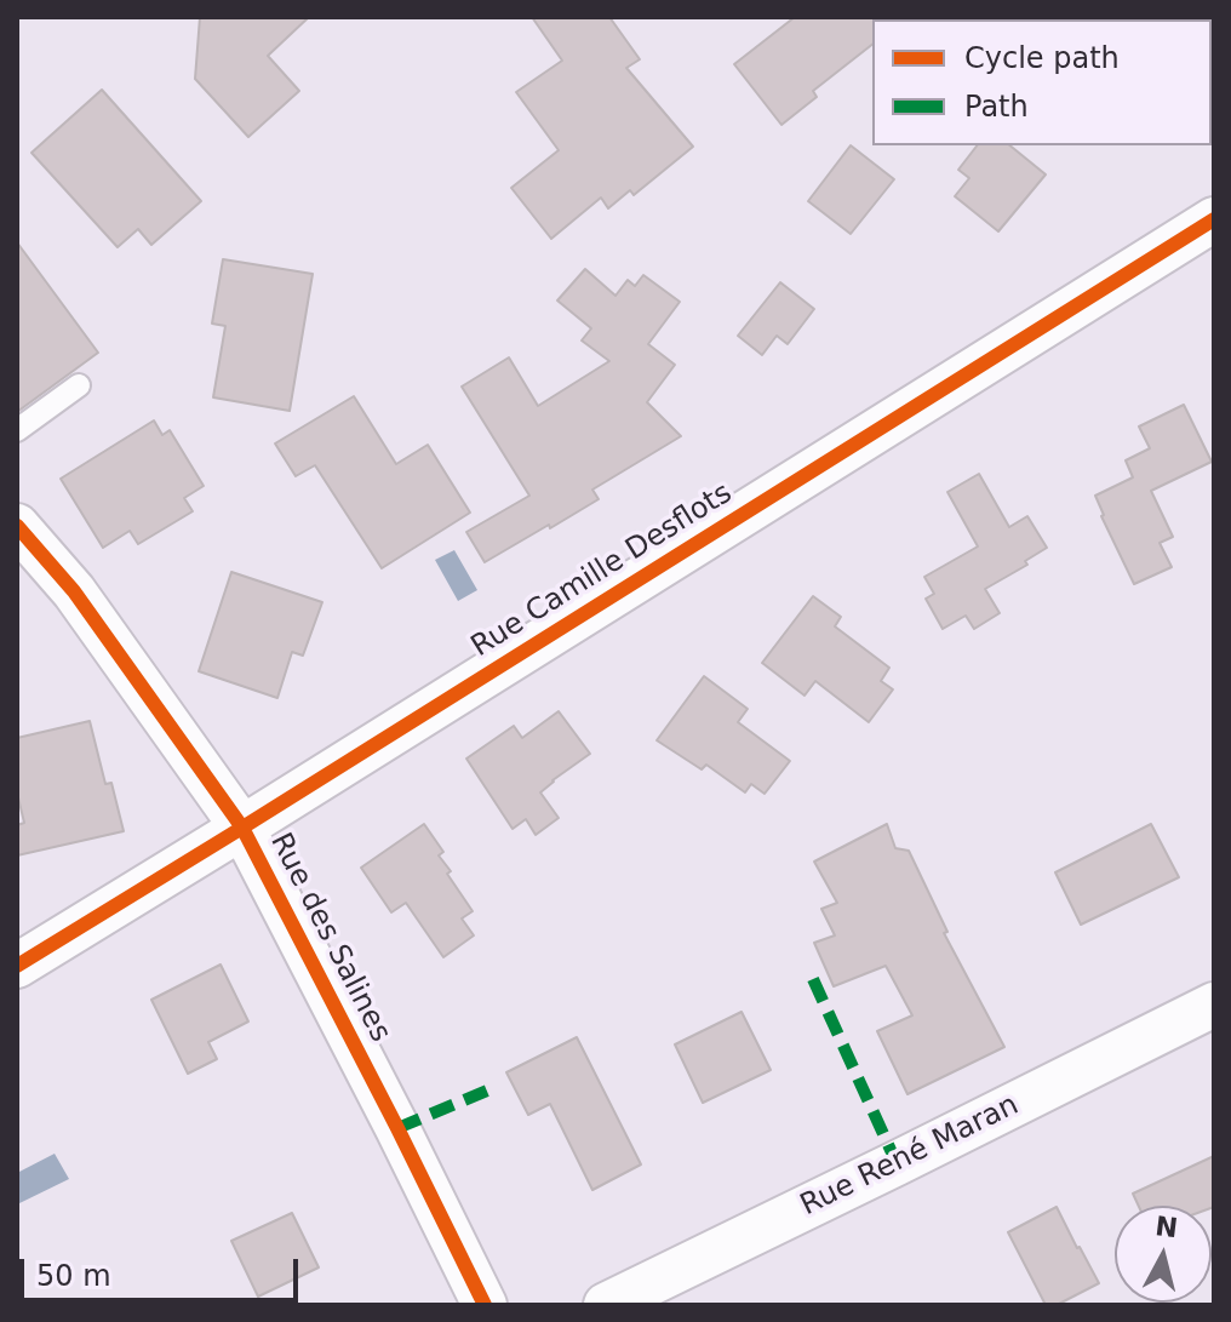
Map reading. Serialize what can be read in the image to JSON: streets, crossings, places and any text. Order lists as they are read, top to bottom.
{
  "streets": {
    "street": ["Rue Camille Desflots", "Rue des Salines", "Rue René Maran"]
  },
  "crossings": [
    ["Rue Camille Desflots", "Rue des Salines"]
  ],
  "legend": ["Cycle path", "Path"],
  "scale_bar": "50 m",
  "north": "top"
}
